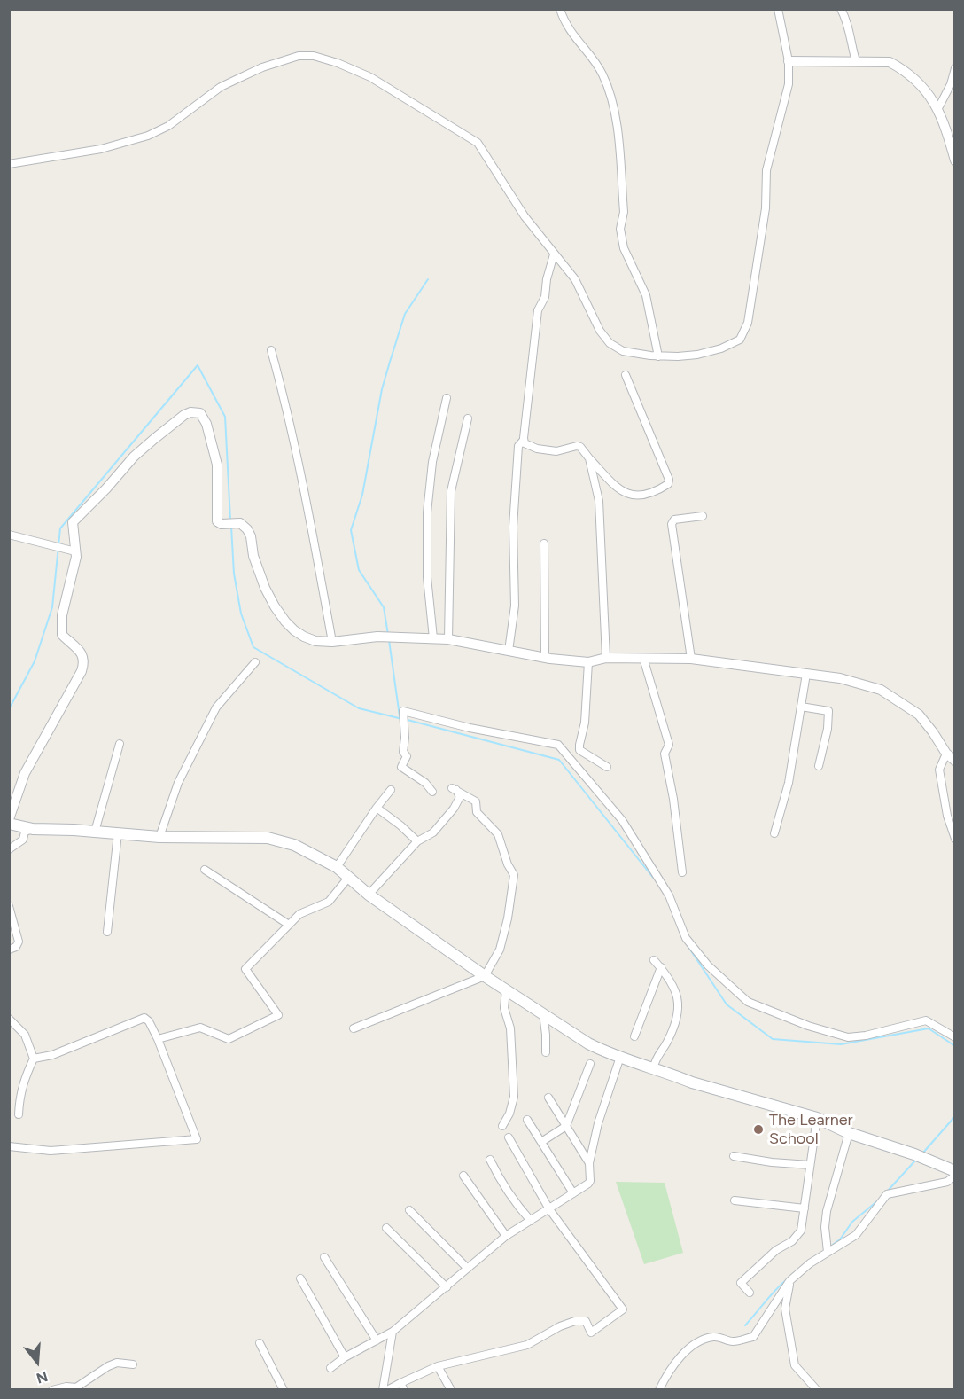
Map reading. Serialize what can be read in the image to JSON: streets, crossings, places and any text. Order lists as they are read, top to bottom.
{
  "places": ["The Learner School"],
  "north": "bottom"
}
